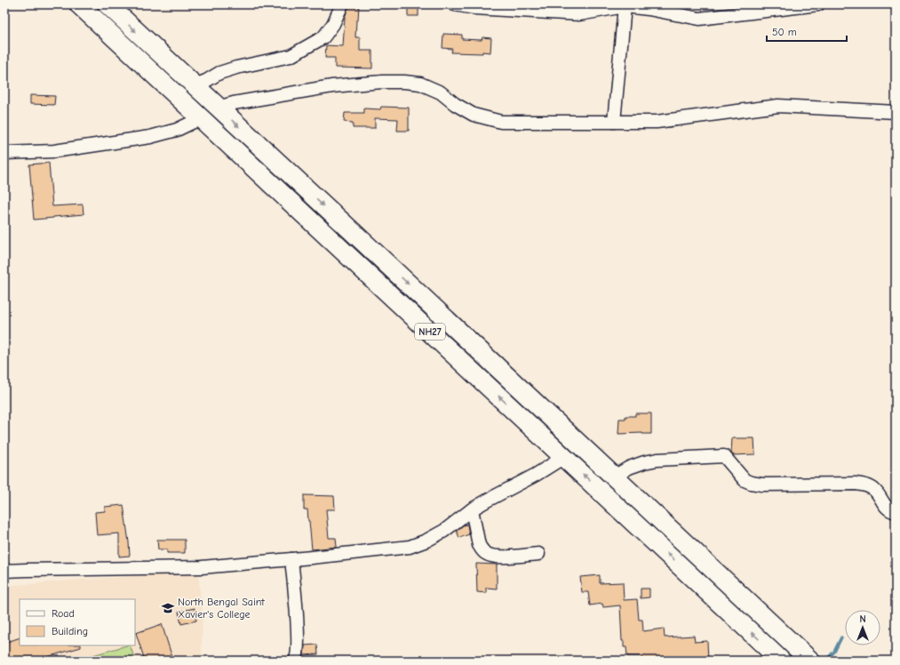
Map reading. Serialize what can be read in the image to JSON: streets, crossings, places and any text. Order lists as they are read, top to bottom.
{
  "streets": {
    "highway": ["NH27"]
  },
  "places": {
    "school or university": ["North Bengal Saint Xavier's College"]
  },
  "legend": ["Road", "Building"],
  "scale_bar": "50 m",
  "north": "top"
}
